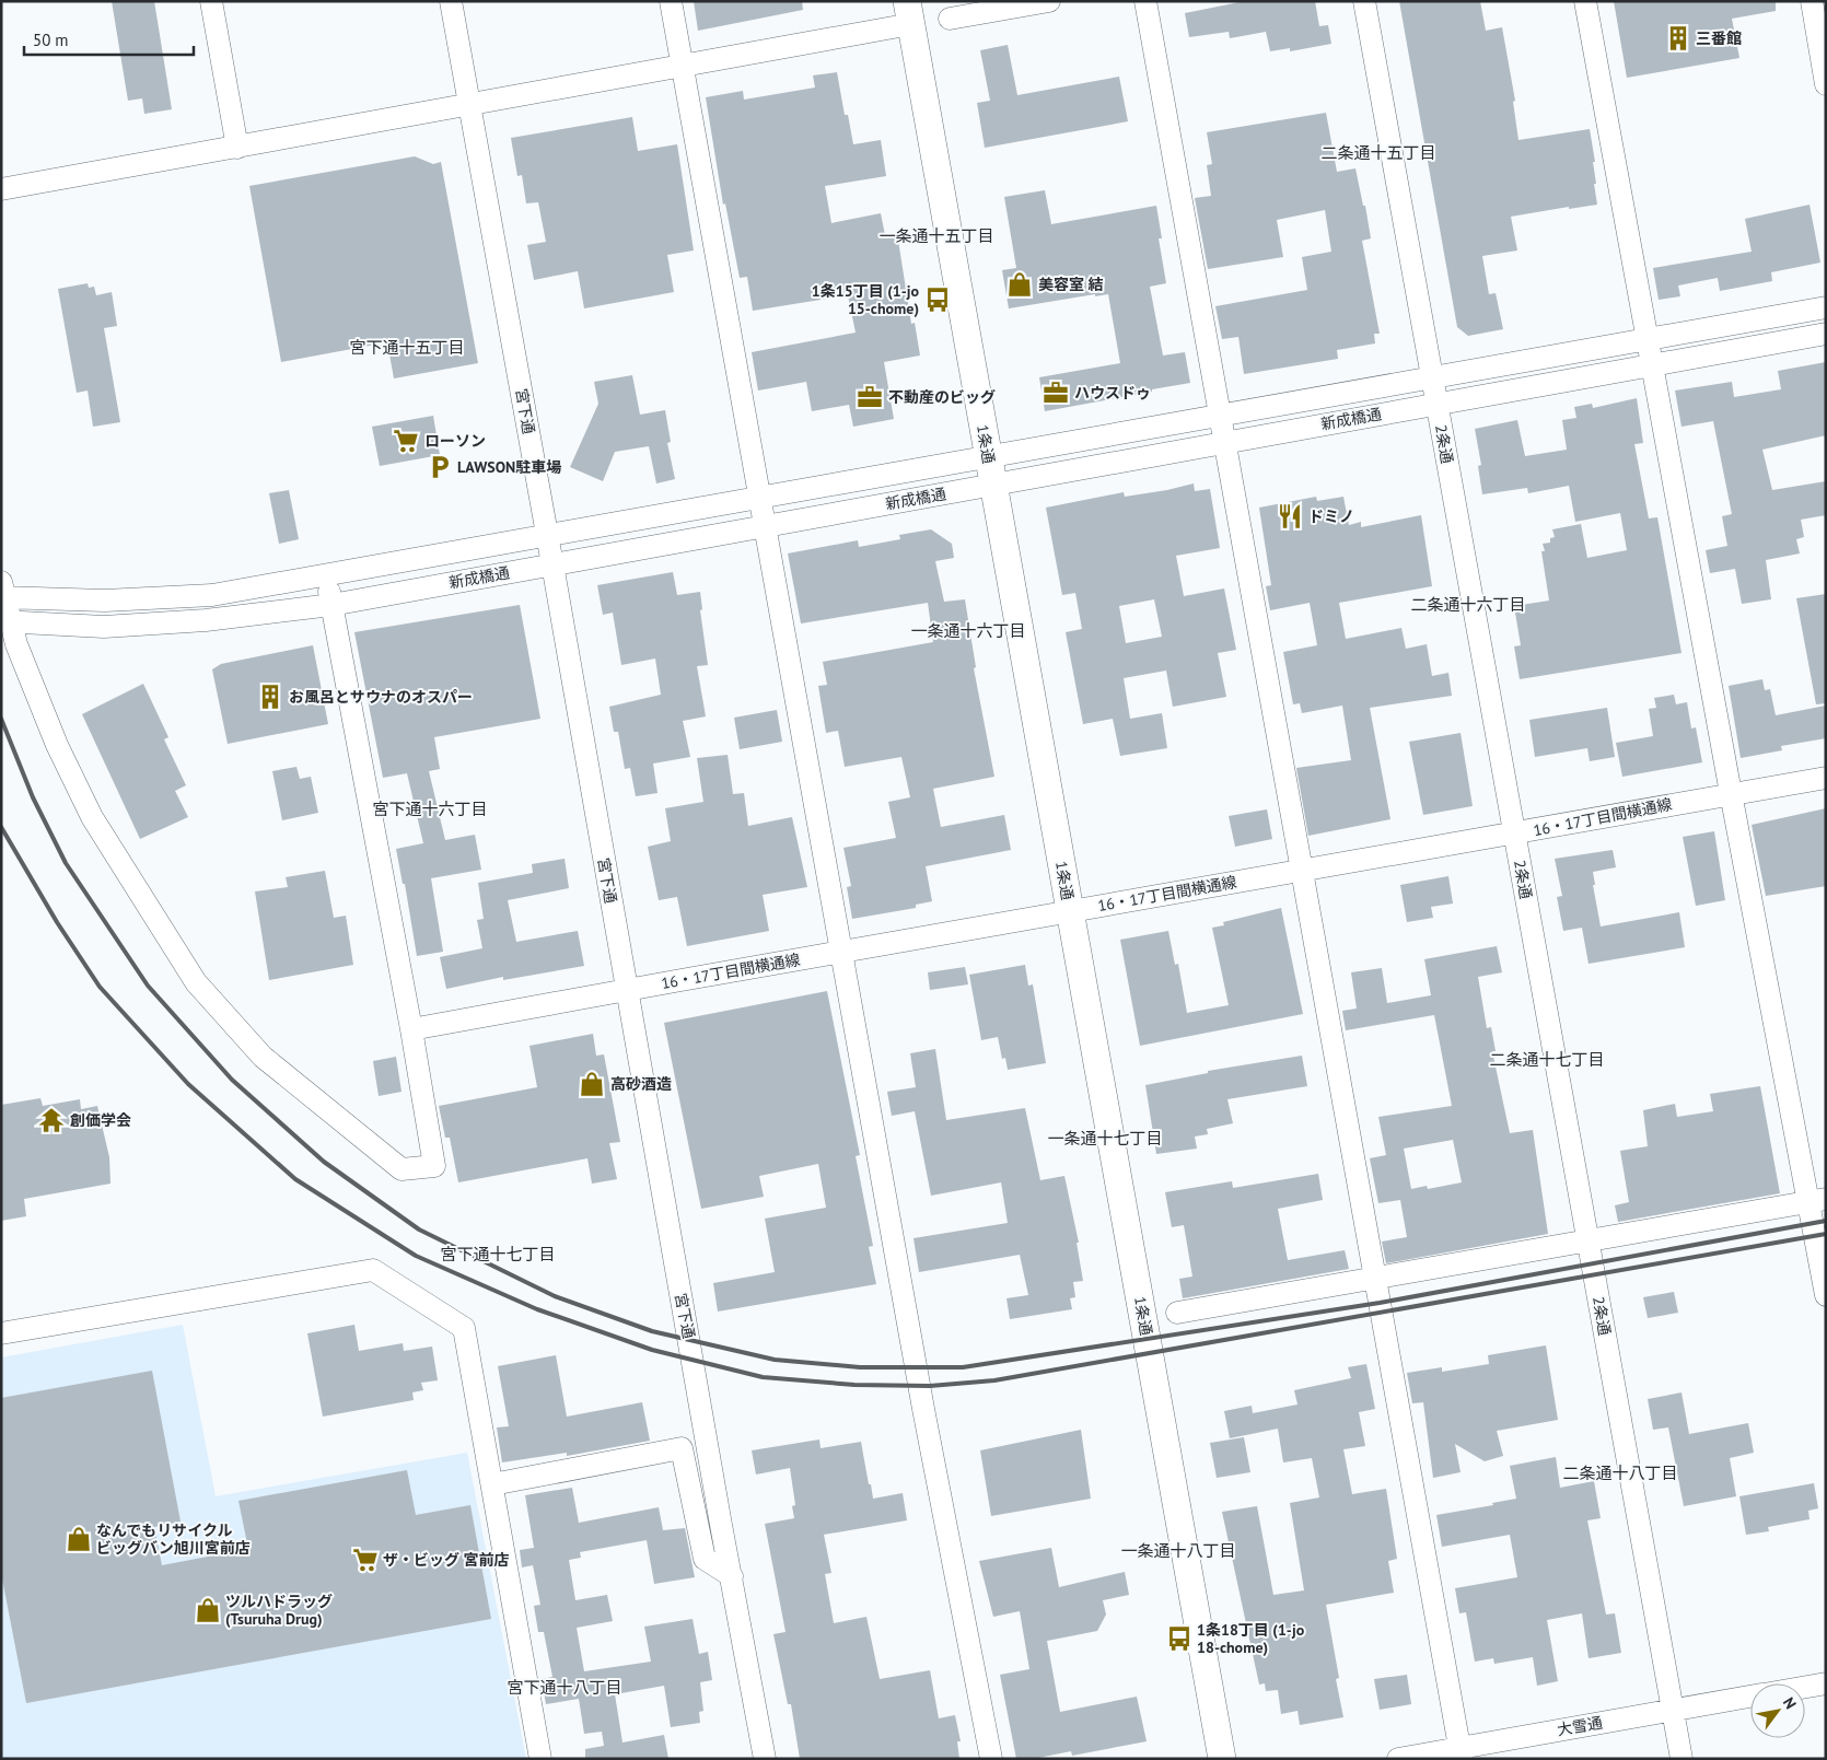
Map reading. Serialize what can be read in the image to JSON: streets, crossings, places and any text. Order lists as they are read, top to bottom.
{
  "streets": {
    "main road": ["1条通"],
    "street": [
      "宮下通",
      "新成橋通",
      "2条通",
      "16・17丁目間横通線",
      "大雪通"
    ]
  },
  "crossings": [
    ["宮下通", "新成橋通"],
    ["宮下通", "16・17丁目間横通線"],
    ["新成橋通", "1条通"],
    ["新成橋通", "2条通"],
    ["1条通", "16・17丁目間横通線"],
    ["2条通", "16・17丁目間横通線"],
    ["2条通", "大雪通"]
  ],
  "districts": [
    "二条通十五丁目",
    "一条通十五丁目",
    "宮下通十五丁目",
    "二条通十六丁目",
    "一条通十六丁目",
    "宮下通十六丁目",
    "二条通十七丁目",
    "一条通十七丁目",
    "宮下通十七丁目",
    "二条通十八丁目",
    "一条通十八丁目",
    "宮下通十八丁目"
  ],
  "places": {
    "building": ["三番館", "お風呂とサウナのオスパー"],
    "shop": [
      "美容室 結",
      "高砂酒造",
      "なんでもリサイクル ビッグバン旭川宮前店",
      "ツルハドラッグ (Tsuruha Drug)"
    ],
    "bus stop": ["1条15丁目 (1-jo 15-chome)", "1条18丁目 (1-jo 18-chome)"],
    "office": ["ハウスドゥ", "不動産のビッグ"],
    "supermarket": ["ローソン", "ザ・ビッグ 宮前店"],
    "parking": ["LAWSON駐車場"],
    "restaurant": ["ドミノ"],
    "temple": ["創価学会"]
  },
  "scale_bar": "50 m",
  "north": "top right"
}
